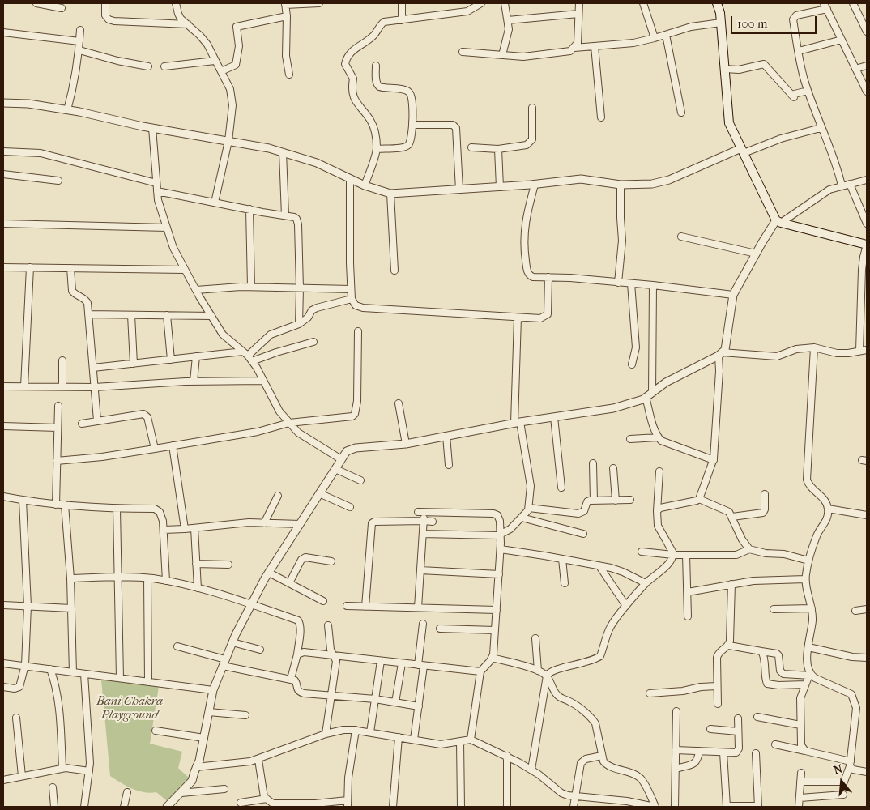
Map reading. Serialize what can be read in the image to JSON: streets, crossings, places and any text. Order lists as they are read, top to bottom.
{
  "parks": ["Bani Chakra Playground"],
  "scale_bar": "100 m",
  "north": "top"
}
